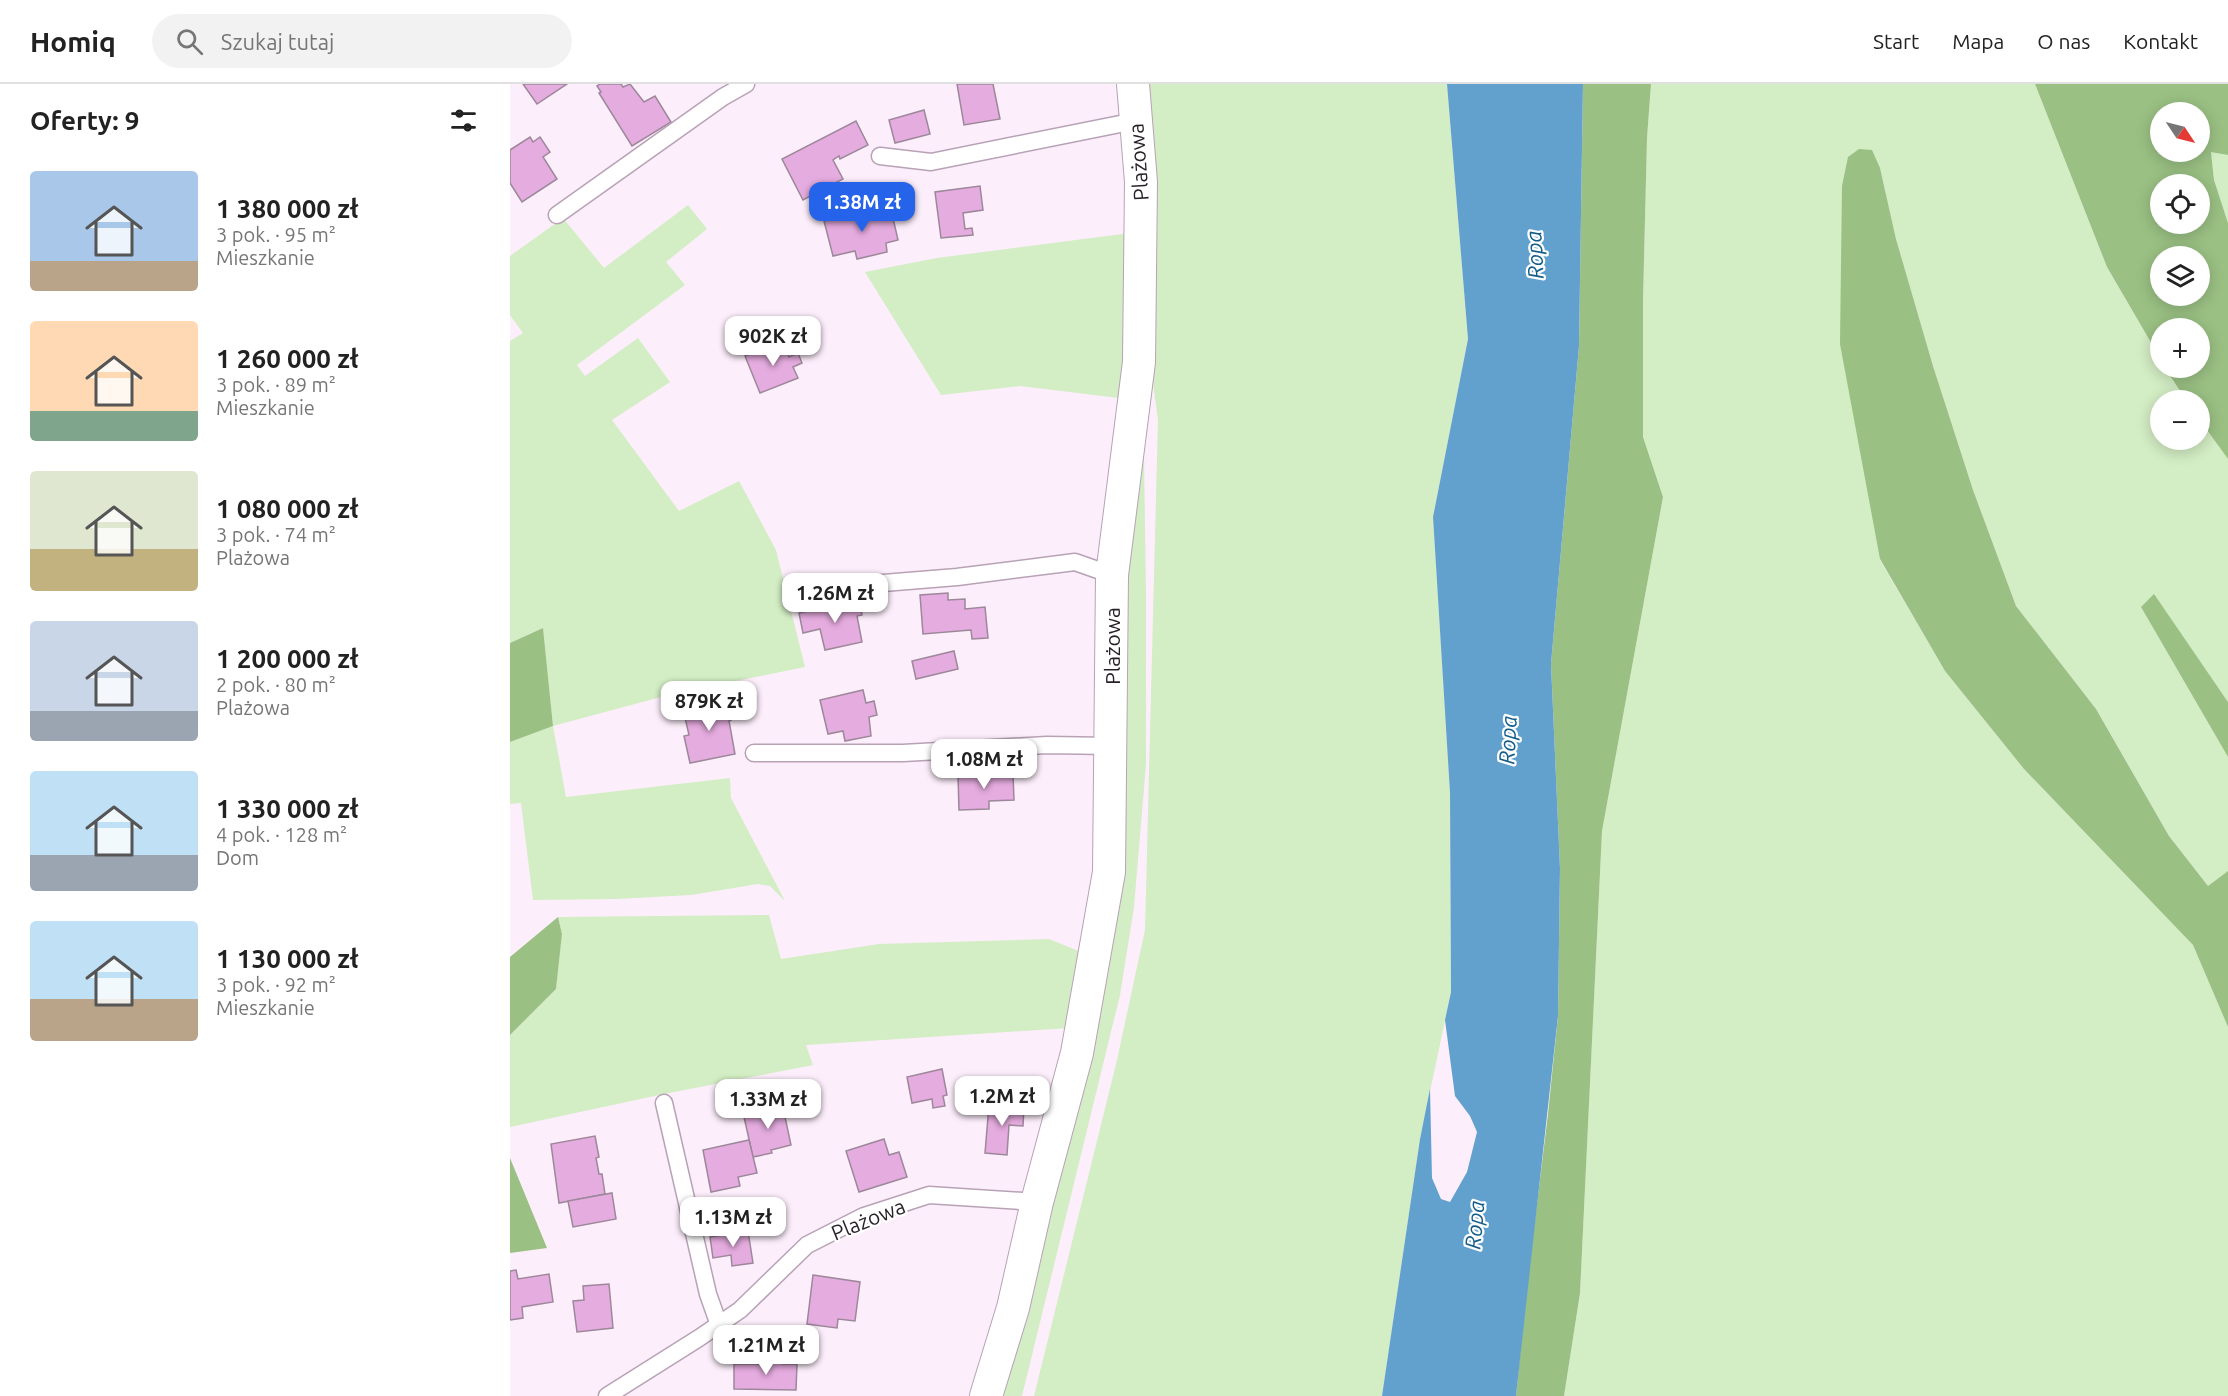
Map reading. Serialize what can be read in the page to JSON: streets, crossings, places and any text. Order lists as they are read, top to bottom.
{
  "streets": {
    "street": ["Plażowa"]
  },
  "water": ["Ropa"],
  "north": "bottom right",
  "page": {
    "header": "Homiq",
    "search": "Szukaj tutaj",
    "nav": [
      "Start",
      "Mapa",
      "O nas",
      "Kontakt"
    ],
    "heading": "Oferty: 9",
    "map_buttons": ["+", "−"],
    "list": [
      {
        "name": "1 380 000 zł",
        "note": "3 pok. · 95 m² · Mieszkanie"
      },
      {
        "name": "1 260 000 zł",
        "note": "3 pok. · 89 m² · Mieszkanie"
      },
      {
        "name": "1 080 000 zł",
        "note": "3 pok. · 74 m² · Plażowa"
      },
      {
        "name": "1 200 000 zł",
        "note": "2 pok. · 80 m² · Plażowa"
      },
      {
        "name": "1 330 000 zł",
        "note": "4 pok. · 128 m² · Dom"
      },
      {
        "name": "1 130 000 zł",
        "note": "3 pok. · 92 m² · Mieszkanie"
      }
    ],
    "price": [
      "1.38M zł",
      "902K zł",
      "1.26M zł",
      "879K zł",
      "1.08M zł",
      "1.2M zł",
      "1.33M zł",
      "1.13M zł",
      "1.21M zł"
    ]
  }
}
